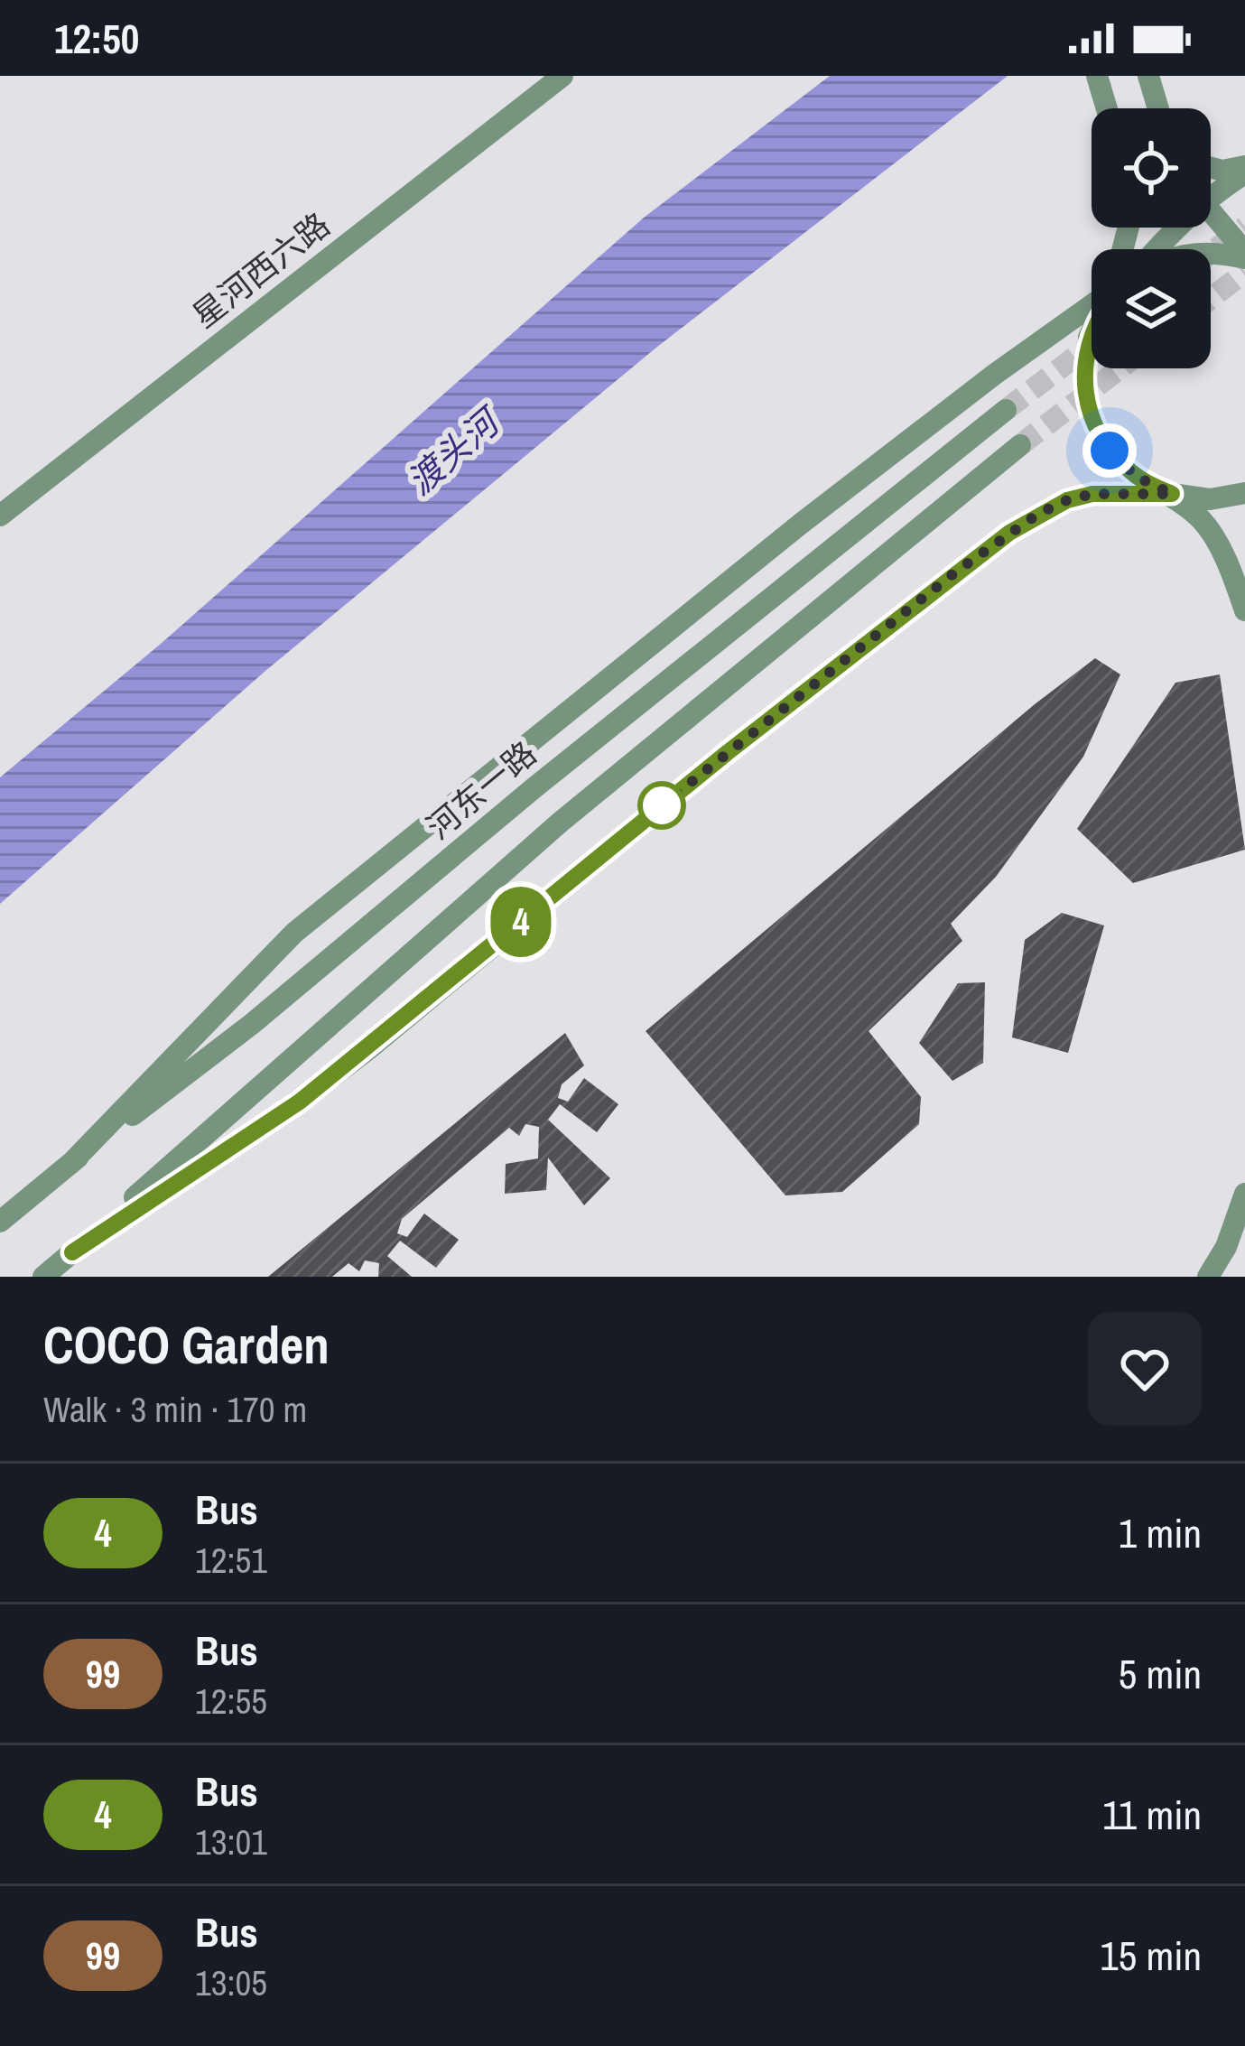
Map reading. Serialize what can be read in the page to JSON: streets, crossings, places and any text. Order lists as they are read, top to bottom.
{
  "streets": {
    "street": ["星河西六路", "河东一路"]
  },
  "water": ["渡头河"],
  "lines": ["bus line 4"],
  "page": {
    "status": "12:50",
    "on_map": "4",
    "heading": ["COCO Garden", "Walk · 3 min · 170 m"],
    "list": [
      {
        "mark": "4",
        "name": "Bus",
        "note": "12:51",
        "value": "1 min"
      },
      {
        "mark": "99",
        "name": "Bus",
        "note": "12:55",
        "value": "5 min"
      },
      {
        "mark": "4",
        "name": "Bus",
        "note": "13:01",
        "value": "11 min"
      },
      {
        "mark": "99",
        "name": "Bus",
        "note": "13:05",
        "value": "15 min"
      }
    ]
  }
}
